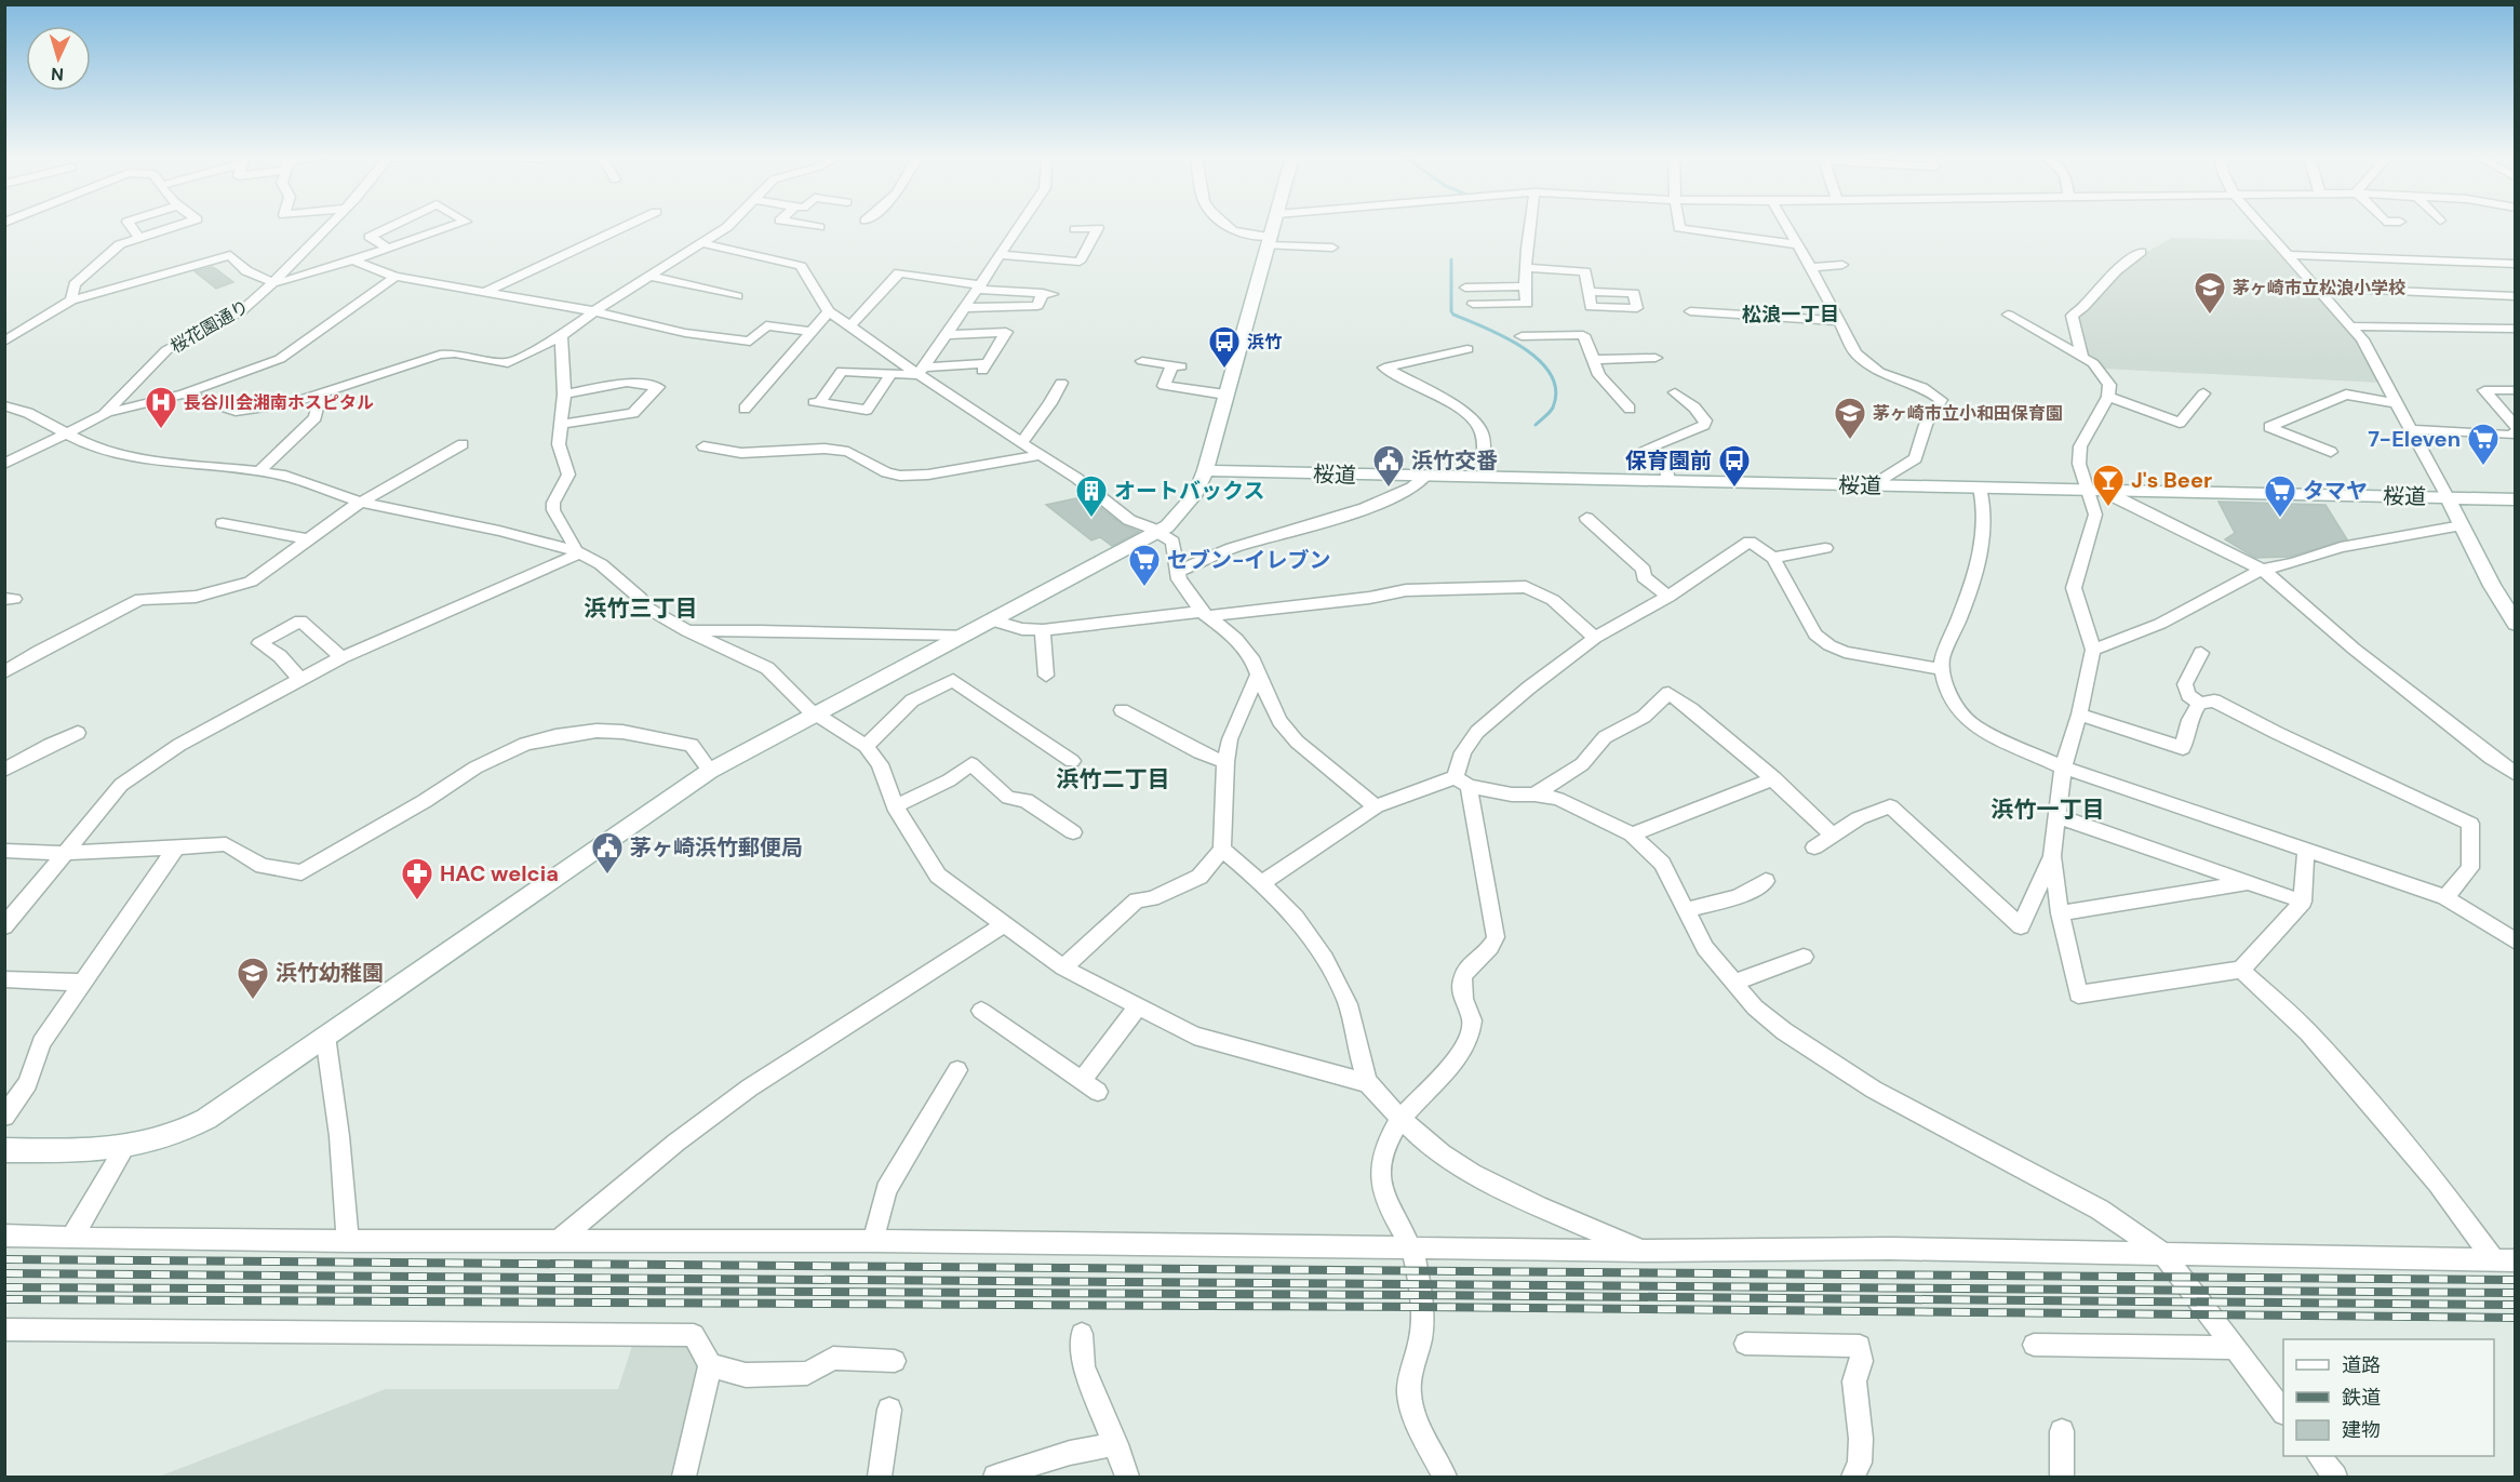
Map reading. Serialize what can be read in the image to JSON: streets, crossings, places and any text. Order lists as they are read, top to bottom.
{
  "streets": {
    "street": ["桜花園通り", "桜道"]
  },
  "districts": [
    "松浪一丁目",
    "浜竹三丁目",
    "浜竹二丁目",
    "浜竹一丁目"
  ],
  "places": {
    "school or university": ["茅ヶ崎市立松浪小学校", "茅ヶ崎市立小和田保育園", "浜竹幼稚園"],
    "bus stop": ["浜竹", "保育園前"],
    "hospital": ["長谷川会湘南ホスピタル"],
    "supermarket": ["7-Eleven", "タマヤ", "セブン-イレブン"],
    "public building": ["浜竹交番", "茅ヶ崎浜竹郵便局"],
    "bar": ["J's Beer"],
    "building": ["オートバックス"],
    "pharmacy": ["HAC welcia"]
  },
  "legend": ["道路", "鉄道", "建物"],
  "north": "bottom"
}
